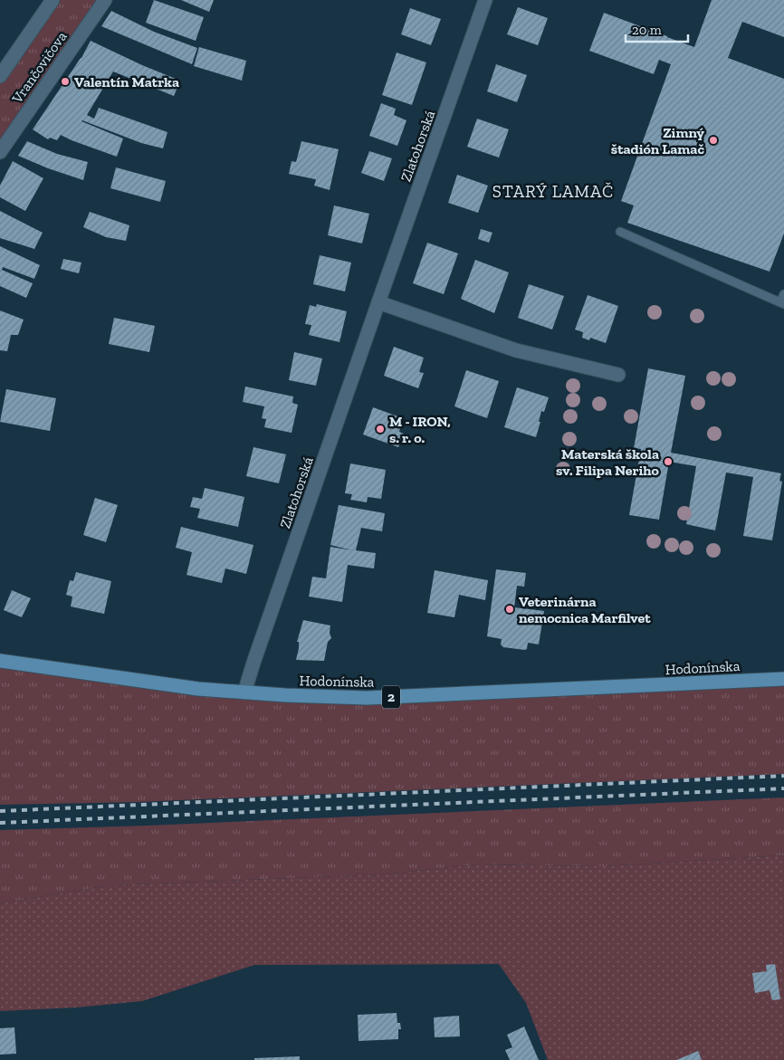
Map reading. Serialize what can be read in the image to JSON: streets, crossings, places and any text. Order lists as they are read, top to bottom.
{
  "streets": {
    "main road": ["Hodonínska", "2"],
    "street": ["Vrančovičova", "Zlatohorská"]
  },
  "crossings": [
    ["Zlatohorská", "Hodonínska"]
  ],
  "districts": ["STARÝ LAMAČ"],
  "places": [
    "Valentín Matrka",
    "Zimný štadión Lamač",
    "M - IRON, s. r. o.",
    "Materská škola sv. Filipa Neriho",
    "Veterinárna nemocnica Marfilvet"
  ],
  "scale_bar": "20 m"
}
